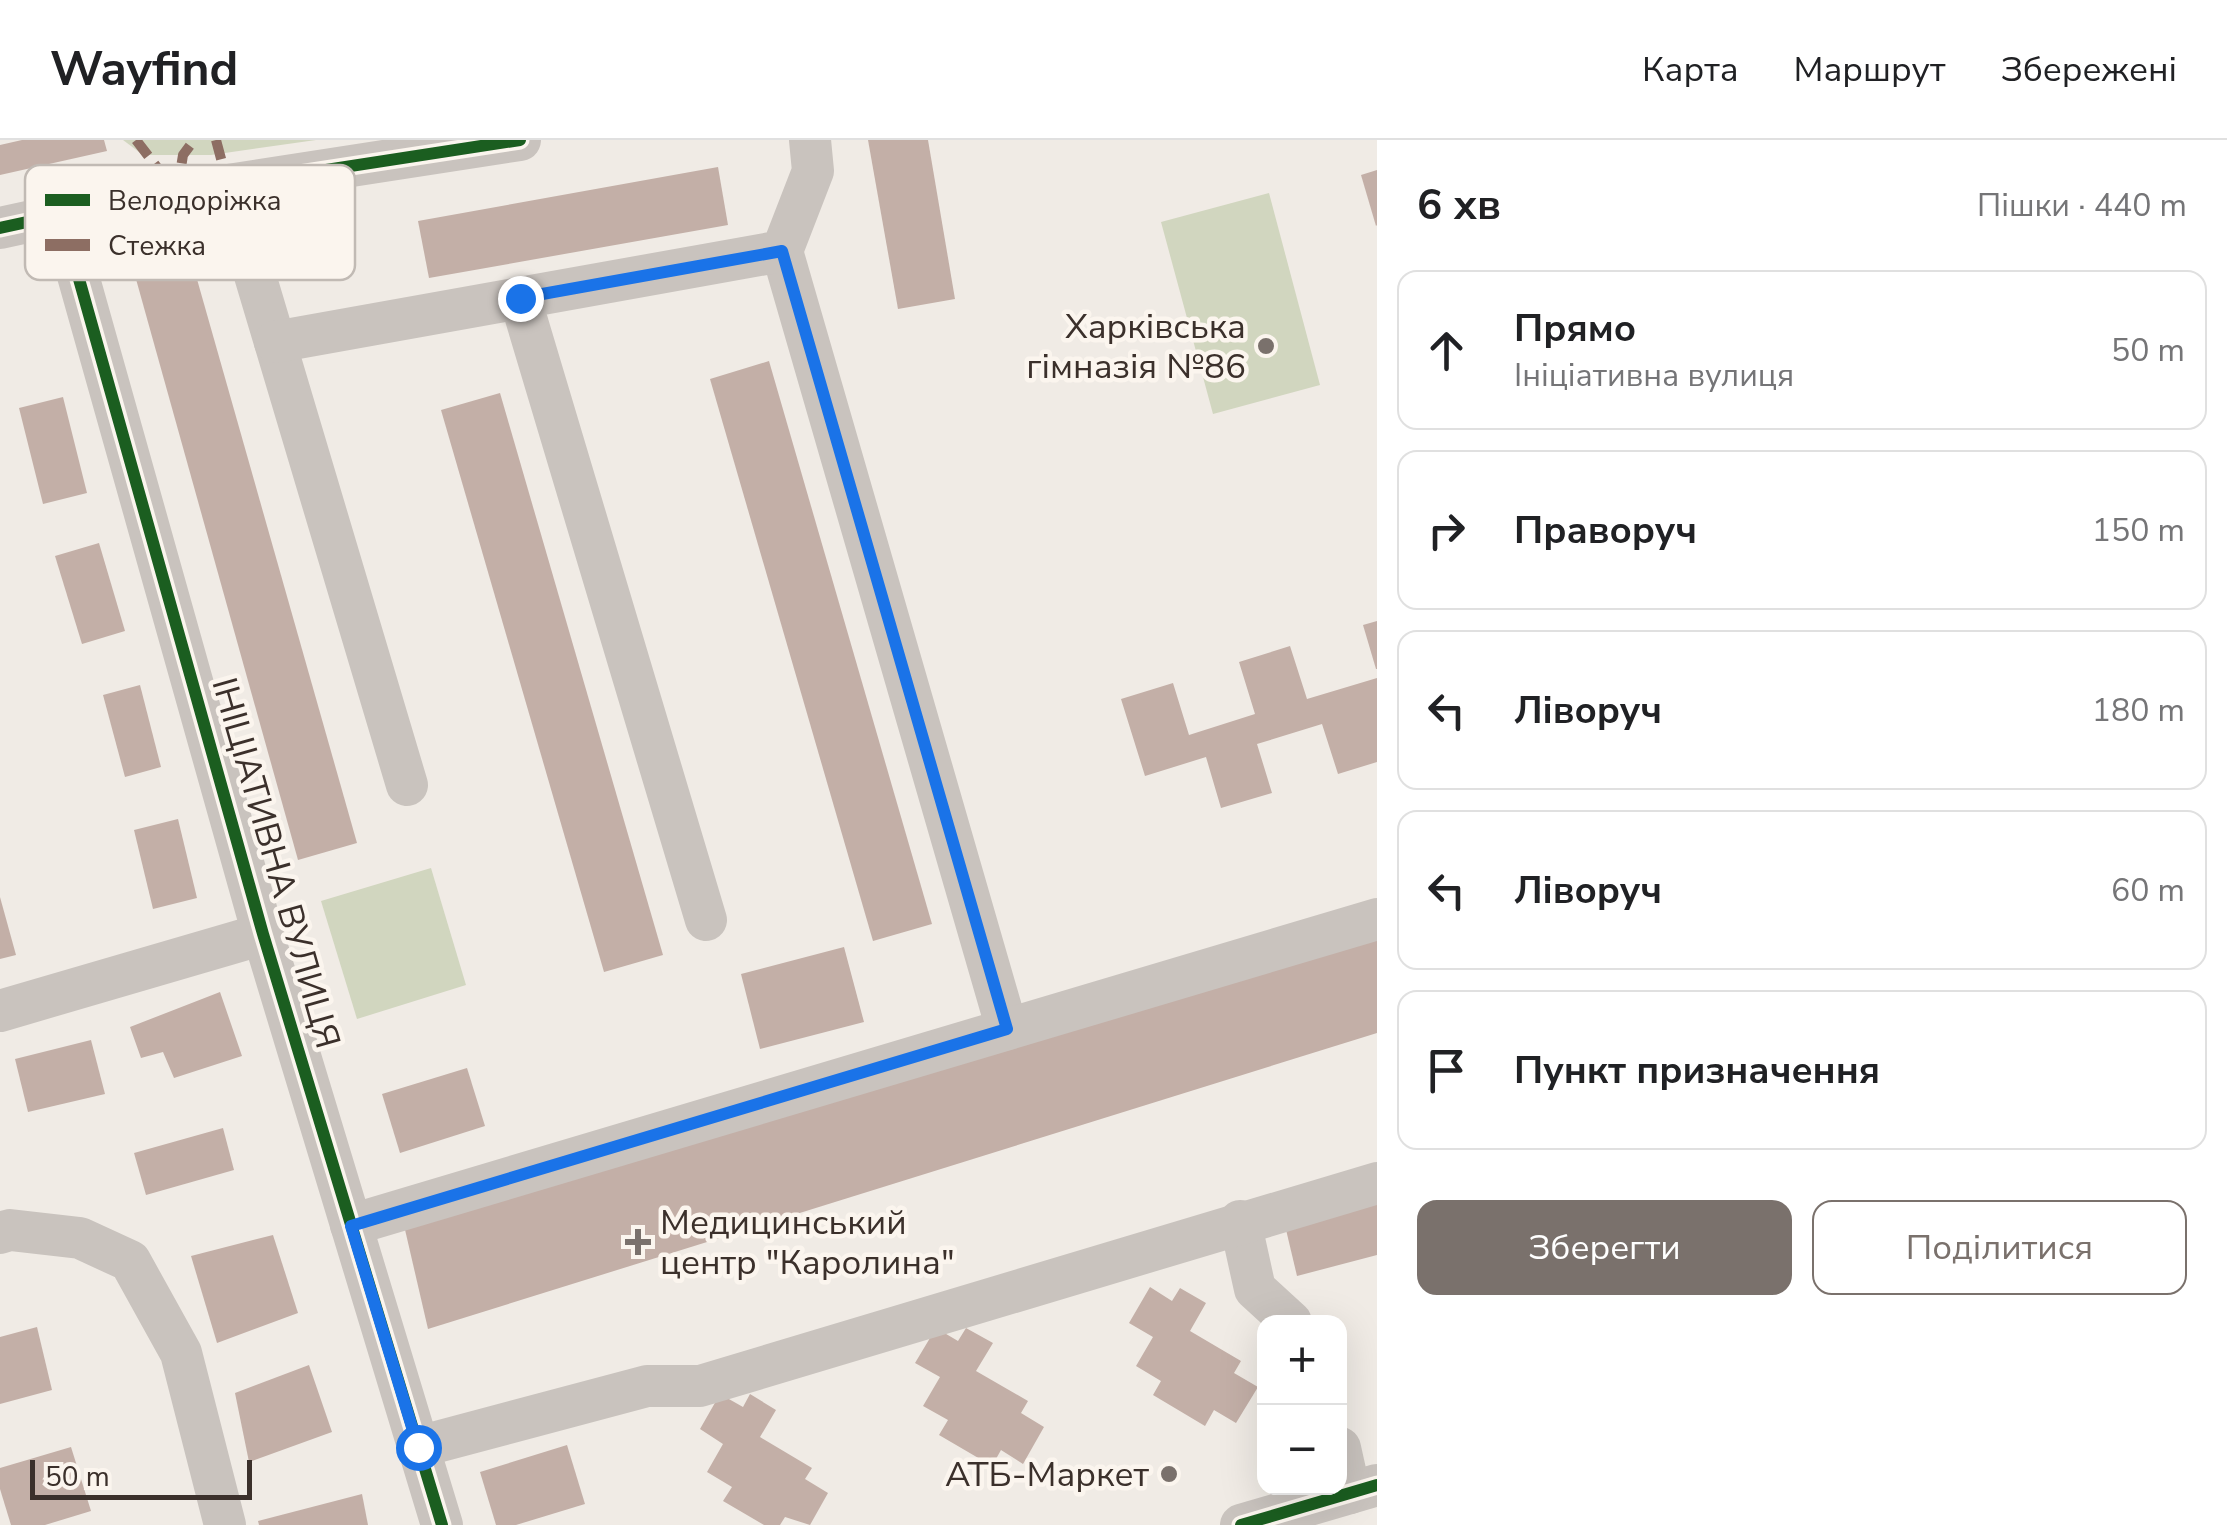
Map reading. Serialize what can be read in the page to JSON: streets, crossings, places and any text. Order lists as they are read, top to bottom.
{
  "streets": {
    "street": ["ІНІЦІАТИВНА ВУЛИЦЯ"]
  },
  "places": {
    "other": ["Харківська гімназія №86", "АТБ-Маркет"],
    "health": ["Медицинський центр \"Каролина\""]
  },
  "legend": ["Велодоріжка", "Стежка"],
  "scale_bar": "50 m",
  "page": {
    "header": "Wayfind",
    "nav": ["Карта", "Маршрут", "Збережені"],
    "heading": ["6 хв", "Пішки · 440 m"],
    "list": [
      ["Прямо", "Ініціативна вулиця", "50 m"],
      ["Праворуч", "150 m"],
      ["Ліворуч", "180 m"],
      ["Ліворуч", "60 m"],
      "Пункт призначення"
    ],
    "buttons": ["Зберегти", "Поділитися"],
    "map_buttons": ["+", "−"],
    "scale": "50 m"
  }
}
